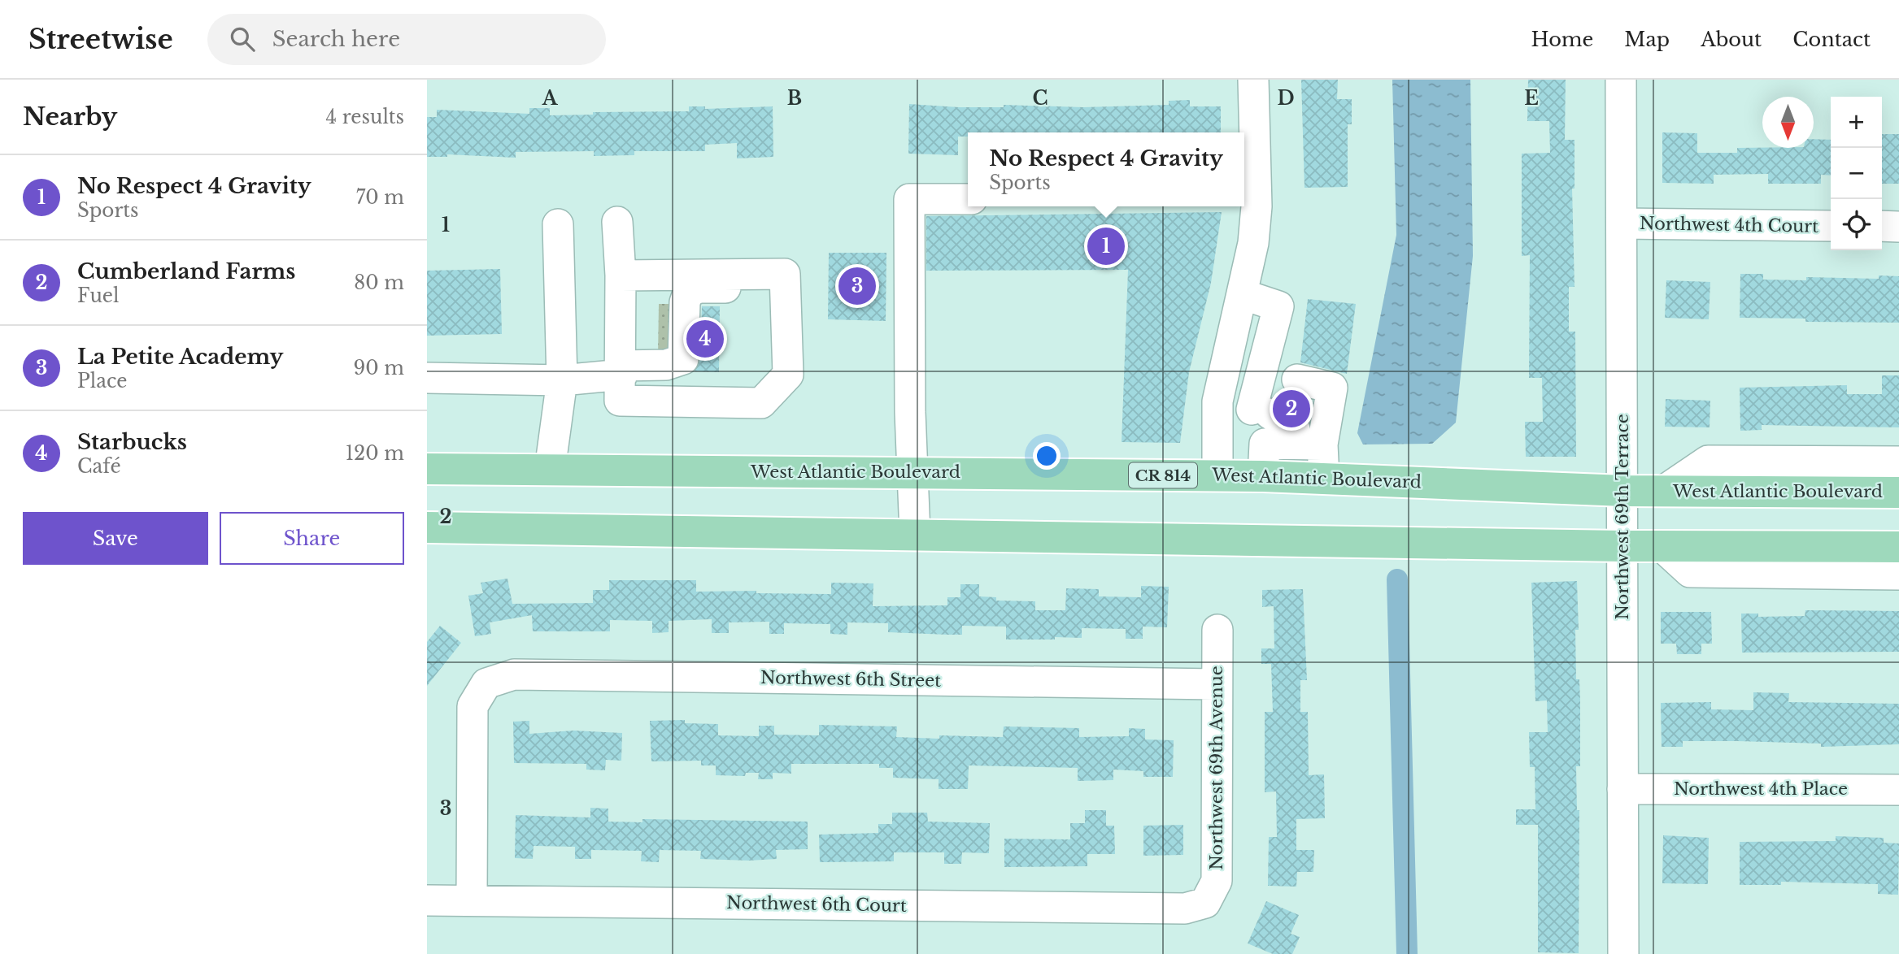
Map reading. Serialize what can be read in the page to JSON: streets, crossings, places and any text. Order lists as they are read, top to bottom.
{
  "streets": {
    "main road": ["West Atlantic Boulevard", "CR 814"],
    "street": [
      "Northwest 4th Court",
      "Northwest 69th Terrace",
      "Northwest 6th Street",
      "Northwest 69th Avenue",
      "Northwest 4th Place",
      "Northwest 6th Court"
    ]
  },
  "crossings": [
    ["Northwest 4th Court", "Northwest 69th Terrace"],
    ["West Atlantic Boulevard", "Northwest 69th Terrace"],
    ["Northwest 69th Terrace", "Northwest 4th Place"],
    ["Northwest 6th Street", "Northwest 69th Avenue"],
    ["Northwest 6th Street", "Northwest 6th Court"],
    ["Northwest 69th Avenue", "Northwest 6th Court"]
  ],
  "north": "bottom",
  "page": {
    "header": "Streetwise",
    "search": "Search here",
    "nav": [
      "Home",
      "Map",
      "About",
      "Contact"
    ],
    "heading": ["Nearby", "4 results"],
    "map_buttons": ["+", "−"],
    "popup": ["No Respect 4 Gravity", "Sports"],
    "list": [
      {
        "mark": "1",
        "name": "No Respect 4 Gravity",
        "note": "Sports",
        "value": "70 m"
      },
      {
        "mark": "2",
        "name": "Cumberland Farms",
        "note": "Fuel",
        "value": "80 m"
      },
      {
        "mark": "3",
        "name": "La Petite Academy",
        "note": "Place",
        "value": "90 m"
      },
      {
        "mark": "4",
        "name": "Starbucks",
        "note": "Café",
        "value": "120 m"
      }
    ],
    "pins": [
      "1",
      "3",
      "4",
      "2"
    ],
    "buttons": ["Save", "Share"]
  },
  "grid": {
    "columns": [
      "A",
      "B",
      "C",
      "D",
      "E"
    ],
    "rows": ["1", "2", "3"]
  }
}
